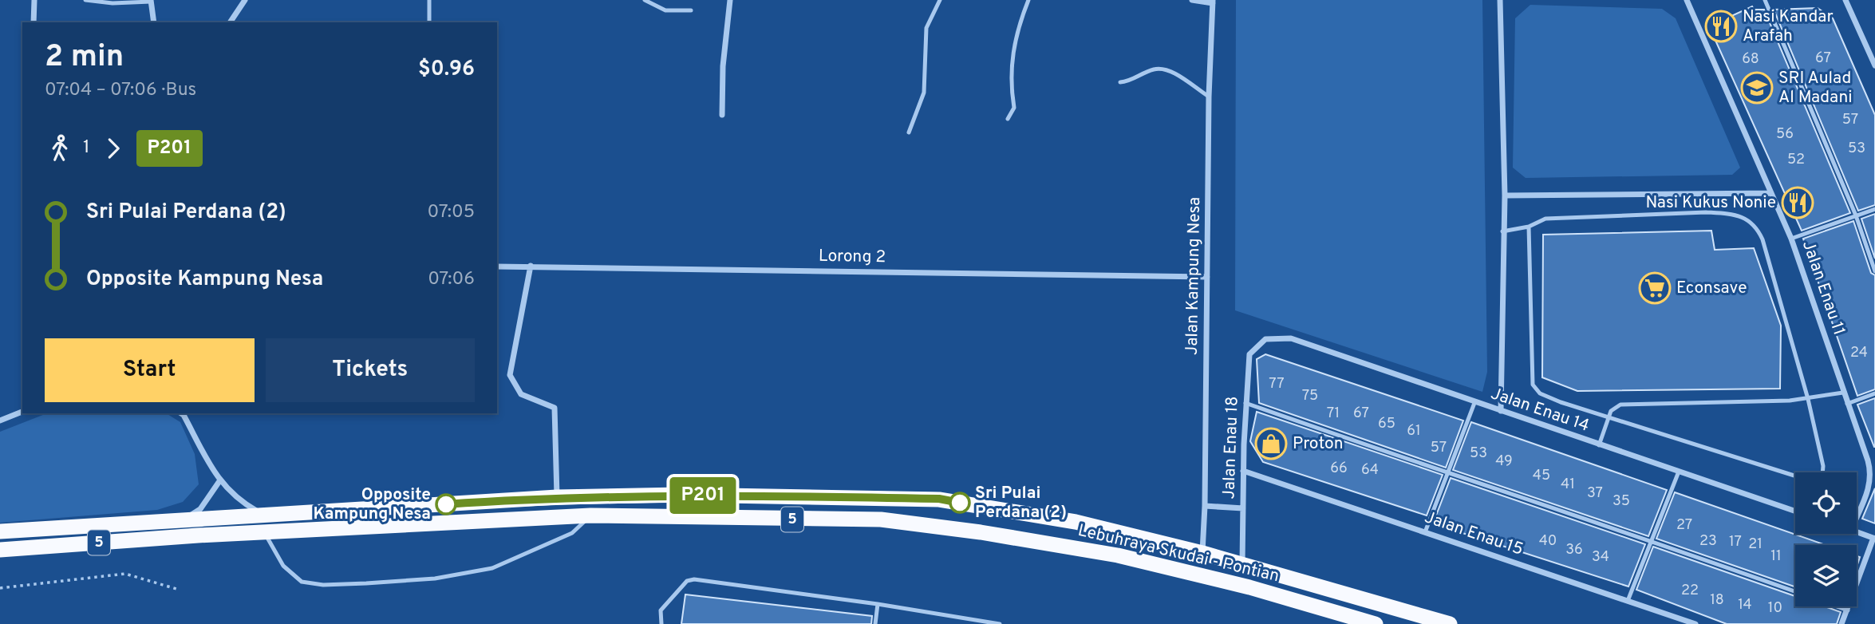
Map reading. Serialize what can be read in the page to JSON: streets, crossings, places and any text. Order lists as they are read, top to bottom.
{
  "streets": {
    "highway": ["5", "Lebuhraya Skudai - Pontian"],
    "street": [
      "Lorong 2",
      "Jalan Kampung Nesa",
      "Jalan Enau 11",
      "Jalan Enau 14",
      "Jalan Enau 18",
      "Jalan Enau 15"
    ]
  },
  "crossings": [
    ["Lorong 2", "Jalan Kampung Nesa"],
    ["Jalan Kampung Nesa", "Lebuhraya Skudai - Pontian"],
    ["Jalan Enau 14", "Jalan Enau 18"],
    ["Jalan Enau 18", "Jalan Enau 15"],
    ["Jalan Enau 18", "Lebuhraya Skudai - Pontian"],
    ["5", "Lebuhraya Skudai - Pontian"]
  ],
  "places": {
    "restaurant": ["Nasi Kandar Arafah", "Nasi Kukus Nonie"],
    "school or university": ["SRI Aulad Al Madani"],
    "supermarket": ["Econsave"],
    "shop": ["Proton"],
    "other": ["Sri Pulai Perdana (2)", "Opposite Kampung Nesa"]
  },
  "lines": ["bus line P201"],
  "house_numbers": [
    "67",
    "68",
    "57",
    "56",
    "53",
    "52",
    "24",
    "77",
    "75",
    "71",
    "67",
    "65",
    "61",
    "57",
    "53",
    "49",
    "66",
    "64",
    "45",
    "41",
    "37",
    "35",
    "27",
    "40",
    "23",
    "17",
    "21",
    "36",
    "11",
    "34",
    "22",
    "18",
    "14",
    "10"
  ],
  "page": {
    "on_map": "P201",
    "heading": ["2 min", "07:04 – 07:06 · Bus", "$0.96"],
    "legs": ["1", "P201"],
    "list": [
      {
        "name": "Sri Pulai Perdana (2)",
        "value": "07:05"
      },
      {
        "name": "Opposite Kampung Nesa",
        "value": "07:06"
      }
    ],
    "buttons": ["Start", "Tickets"]
  }
}
